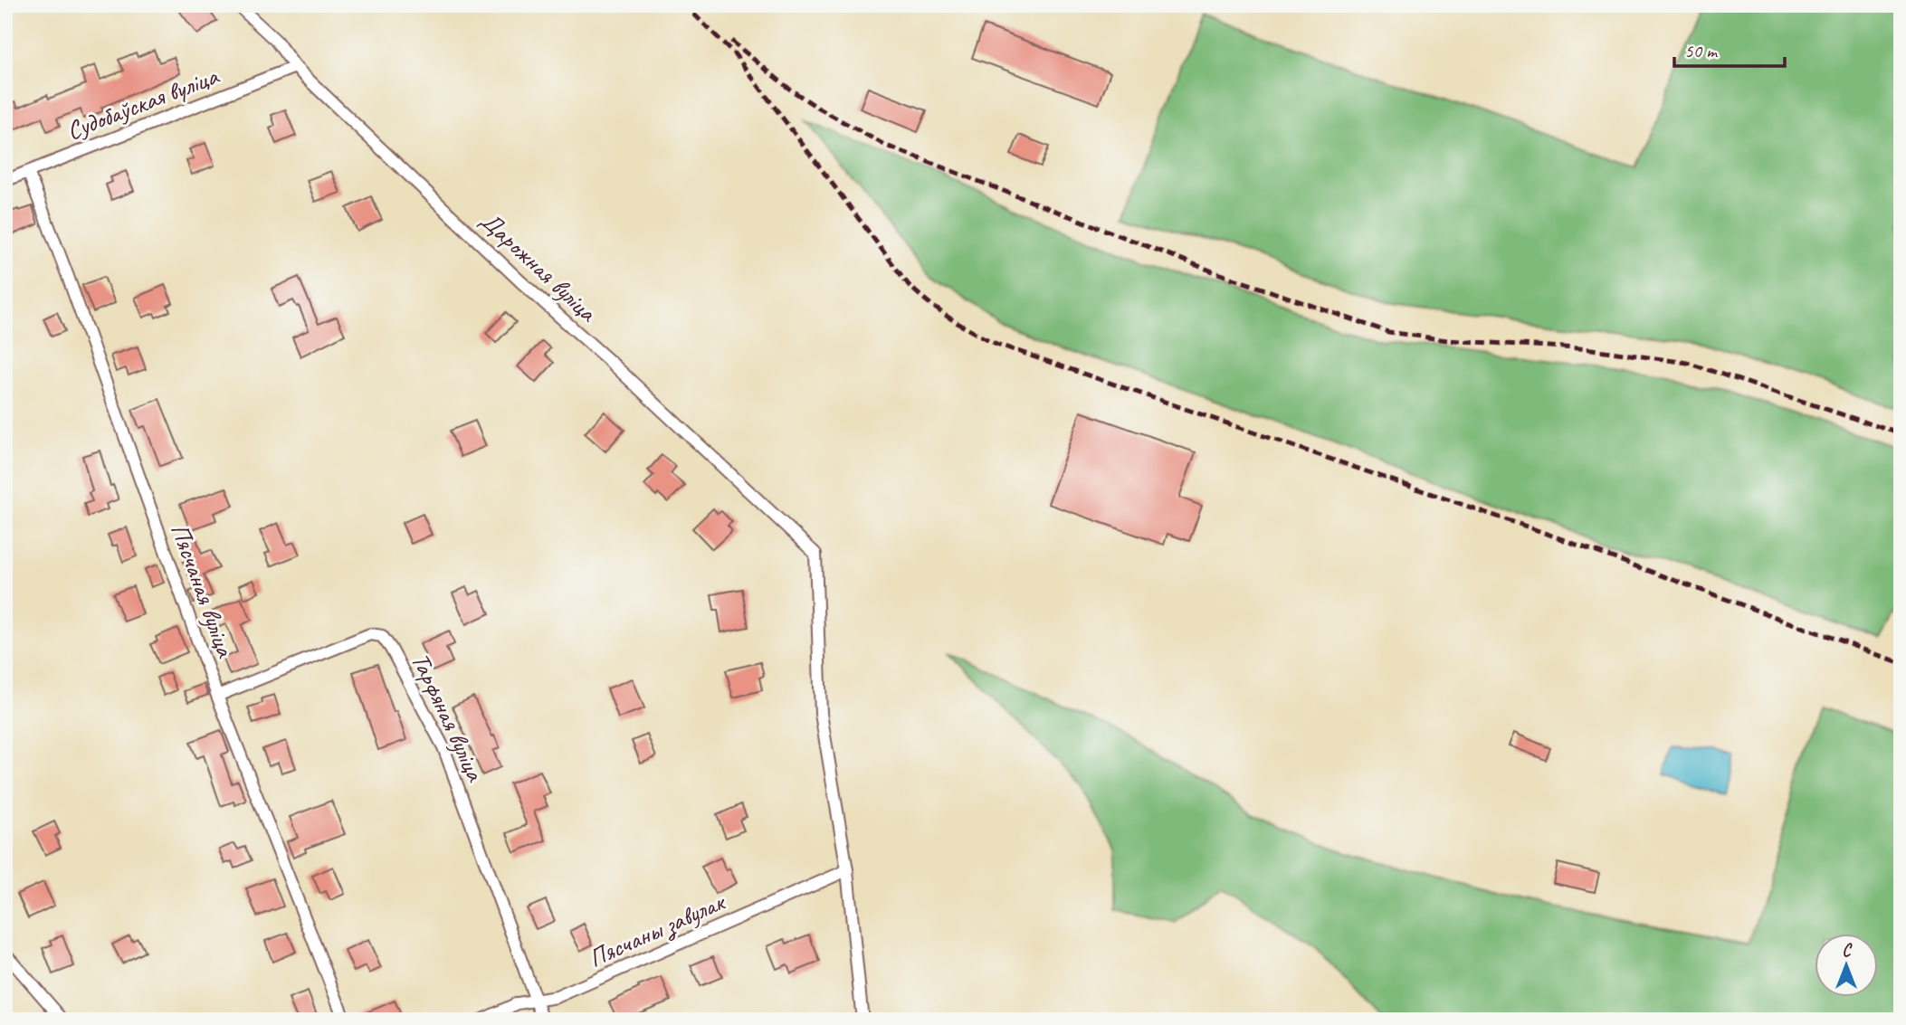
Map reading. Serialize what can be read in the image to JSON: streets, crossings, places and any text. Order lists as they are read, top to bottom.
{
  "streets": {
    "street": [
      "Судобаўская вуліца",
      "Дарожная вуліца",
      "Пясчаная вуліца",
      "Тарфяная вуліца",
      "Пясчаны завулак"
    ]
  },
  "crossings": [
    ["Судобаўская вуліца", "Дарожная вуліца"],
    ["Судобаўская вуліца", "Пясчаная вуліца"],
    ["Дарожная вуліца", "Пясчаны завулак"],
    ["Пясчаная вуліца", "Тарфяная вуліца"],
    ["Тарфяная вуліца", "Пясчаны завулак"]
  ],
  "scale_bar": "50 m",
  "north": "top"
}
